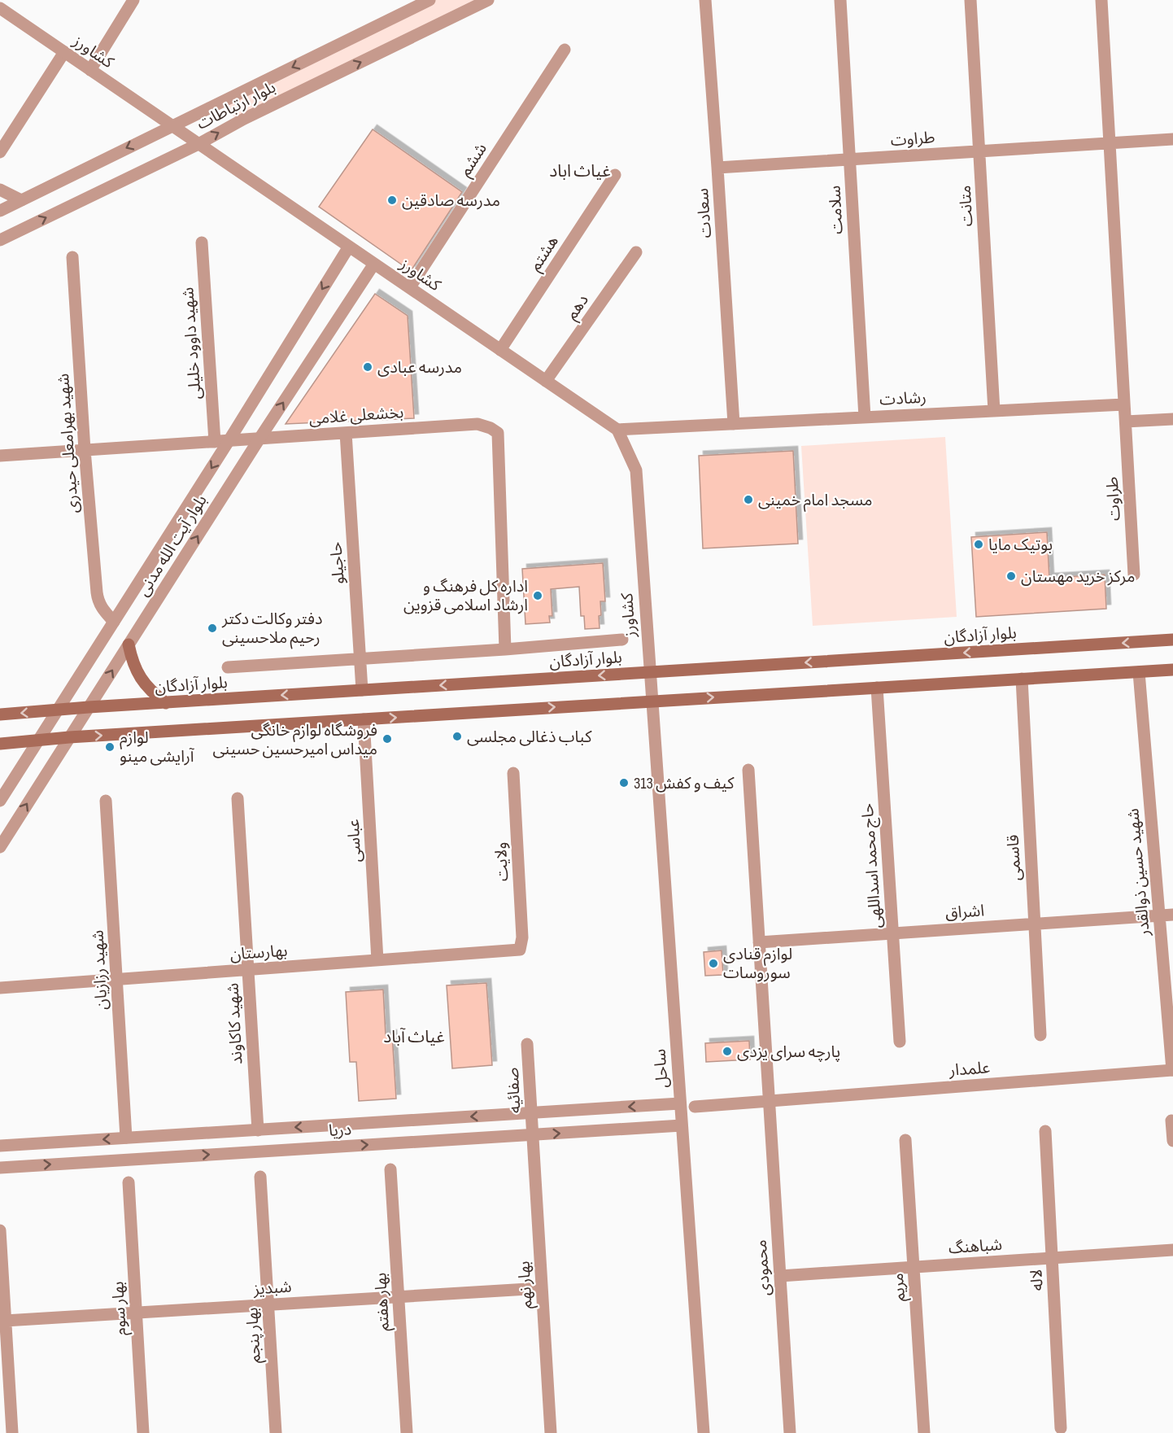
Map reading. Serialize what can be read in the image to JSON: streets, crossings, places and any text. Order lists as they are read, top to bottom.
{
  "streets": {
    "main road": ["بلوار آزادگان"],
    "street": [
      "کشاورز",
      "بلوار ارتباطات",
      "طراوت",
      "ششم",
      "متانت",
      "سلامت",
      "سعادت",
      "هشتم",
      "دهم",
      "شهید داوود خلیلی",
      "رشادت",
      "بخشعلی غلامی",
      "شهید بهرامعلی حیدری",
      "بلوار آیت الله مدنی",
      "حاجیلو",
      "عباسی",
      "قاسمی",
      "ولایت",
      "حاج محمد اسداللهی",
      "شهید حسین ذوالقدر",
      "اشراق",
      "بهارستان",
      "شهید رزازیان",
      "شهید کاکاوند",
      "ساحل",
      "علمدار",
      "صفائیه",
      "دریا",
      "شباهنگ",
      "محمودی",
      "لاله",
      "بهار نهم",
      "شبدیز",
      "مریم",
      "بهار هفتم",
      "بهار سوم",
      "بهار پنجم"
    ]
  },
  "crossings": [
    ["کشاورز", "بلوار ارتباطات"],
    ["کشاورز", "ششم"],
    ["کشاورز", "هشتم"],
    ["کشاورز", "دهم"],
    ["کشاورز", "رشادت"],
    ["کشاورز", "بلوار آیت الله مدنی"],
    ["کشاورز", "بلوار آزادگان"],
    ["کشاورز", "ساحل"],
    ["طراوت", "متانت"],
    ["طراوت", "سلامت"],
    ["طراوت", "سعادت"],
    ["متانت", "رشادت"],
    ["سلامت", "رشادت"],
    ["سعادت", "رشادت"],
    ["شهید داوود خلیلی", "بخشعلی غلامی"],
    ["بخشعلی غلامی", "شهید بهرامعلی حیدری"],
    ["بخشعلی غلامی", "بلوار آیت الله مدنی"],
    ["بخشعلی غلامی", "حاجیلو"],
    ["شهید بهرامعلی حیدری", "بلوار آیت الله مدنی"],
    ["بلوار آیت الله مدنی", "بلوار آزادگان"],
    ["حاجیلو", "بلوار آزادگان"],
    ["عباسی", "بهارستان"],
    ["قاسمی", "اشراق"],
    ["ولایت", "بهارستان"],
    ["حاج محمد اسداللهی", "اشراق"],
    ["شهید حسین ذوالقدر", "اشراق"],
    ["شهید حسین ذوالقدر", "علمدار"],
    ["اشراق", "محمودی"],
    ["بهارستان", "شهید رزازیان"],
    ["بهارستان", "شهید کاکاوند"],
    ["شهید رزازیان", "دریا"],
    ["شهید کاکاوند", "دریا"],
    ["ساحل", "دریا"],
    ["علمدار", "محمودی"],
    ["صفائیه", "دریا"],
    ["صفائیه", "بهار نهم"],
    ["دریا", "بهار نهم"],
    ["شباهنگ", "محمودی"],
    ["شباهنگ", "لاله"],
    ["شباهنگ", "مریم"],
    ["بهار نهم", "شبدیز"],
    ["شبدیز", "بهار هفتم"],
    ["شبدیز", "بهار سوم"],
    ["شبدیز", "بهار پنجم"]
  ],
  "districts": ["غیاث اباد", "غیاث آباد"],
  "places": [
    "مدرسه صادقین",
    "مدرسه عبادی",
    "مسجد امام خمینی",
    "بوتیک مایا",
    "مرکز خرید مهستان",
    "اداره کل فرهنگ و ارشاد اسلامی قزوین",
    "دفتر وکالت دکتر رحیم ملاحسینی",
    "کباب ذغالی مجلسی",
    "فروشگاه لوازم خانگی میداس امیرحسین حسینی",
    "لوازم آرایشی مینو",
    "کیف و کفش 313",
    "لوازم قنادی سوروسات",
    "پارچه سرای یزدی"
  ]
}
